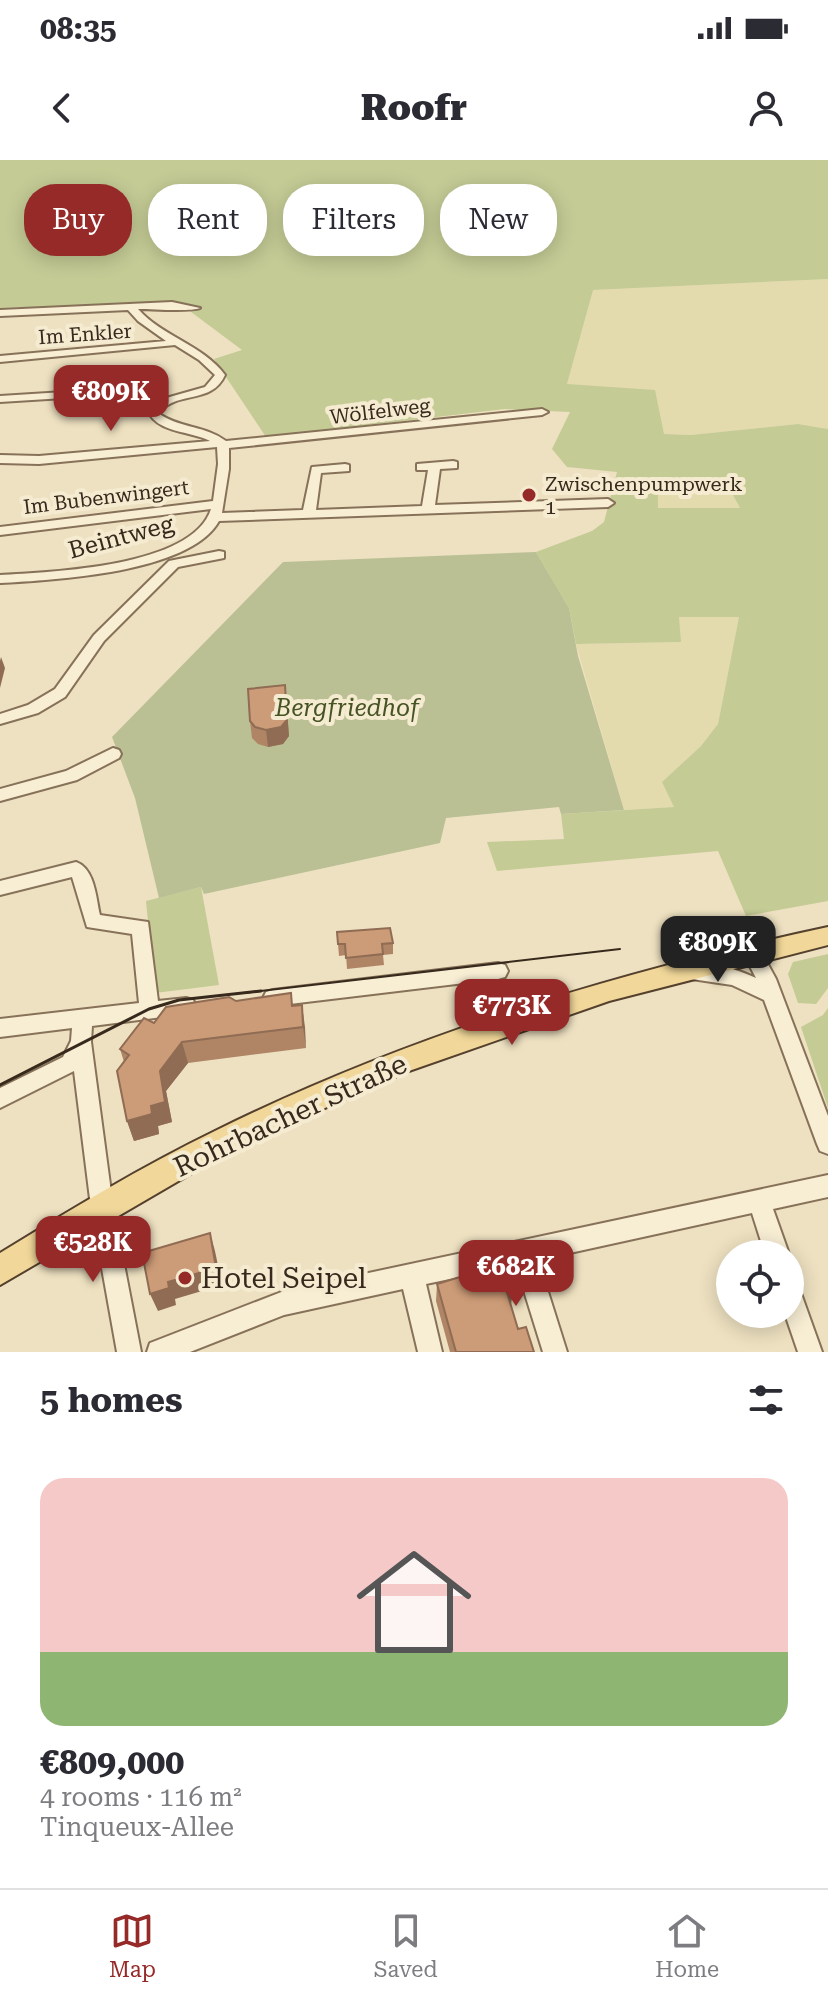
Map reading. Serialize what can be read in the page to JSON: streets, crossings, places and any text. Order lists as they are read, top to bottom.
{
  "streets": {
    "main road": ["Rohrbacher Straße"],
    "street": [
      "Im Enkler",
      "Wölfelweg",
      "Im Bubenwingert",
      "Beintweg"
    ]
  },
  "crossings": [
    ["Im Bubenwingert", "Beintweg"]
  ],
  "parks": ["Bergfriedhof"],
  "places": ["Zwischenpumpwerk 1", "Hotel Seipel"],
  "page": {
    "status": "08:35",
    "header": "Roofr",
    "chip": [
      "Buy",
      "Rent",
      "Filters",
      "New"
    ],
    "price": [
      "€809K",
      "€809K",
      "€773K",
      "€528K",
      "€682K"
    ],
    "heading": "5 homes",
    "list": [
      {
        "name": "€809,000",
        "note": "4 rooms · 116 m² · Tinqueux-Allee"
      }
    ],
    "tabs": ["Map", "Saved", "Home"]
  }
}
